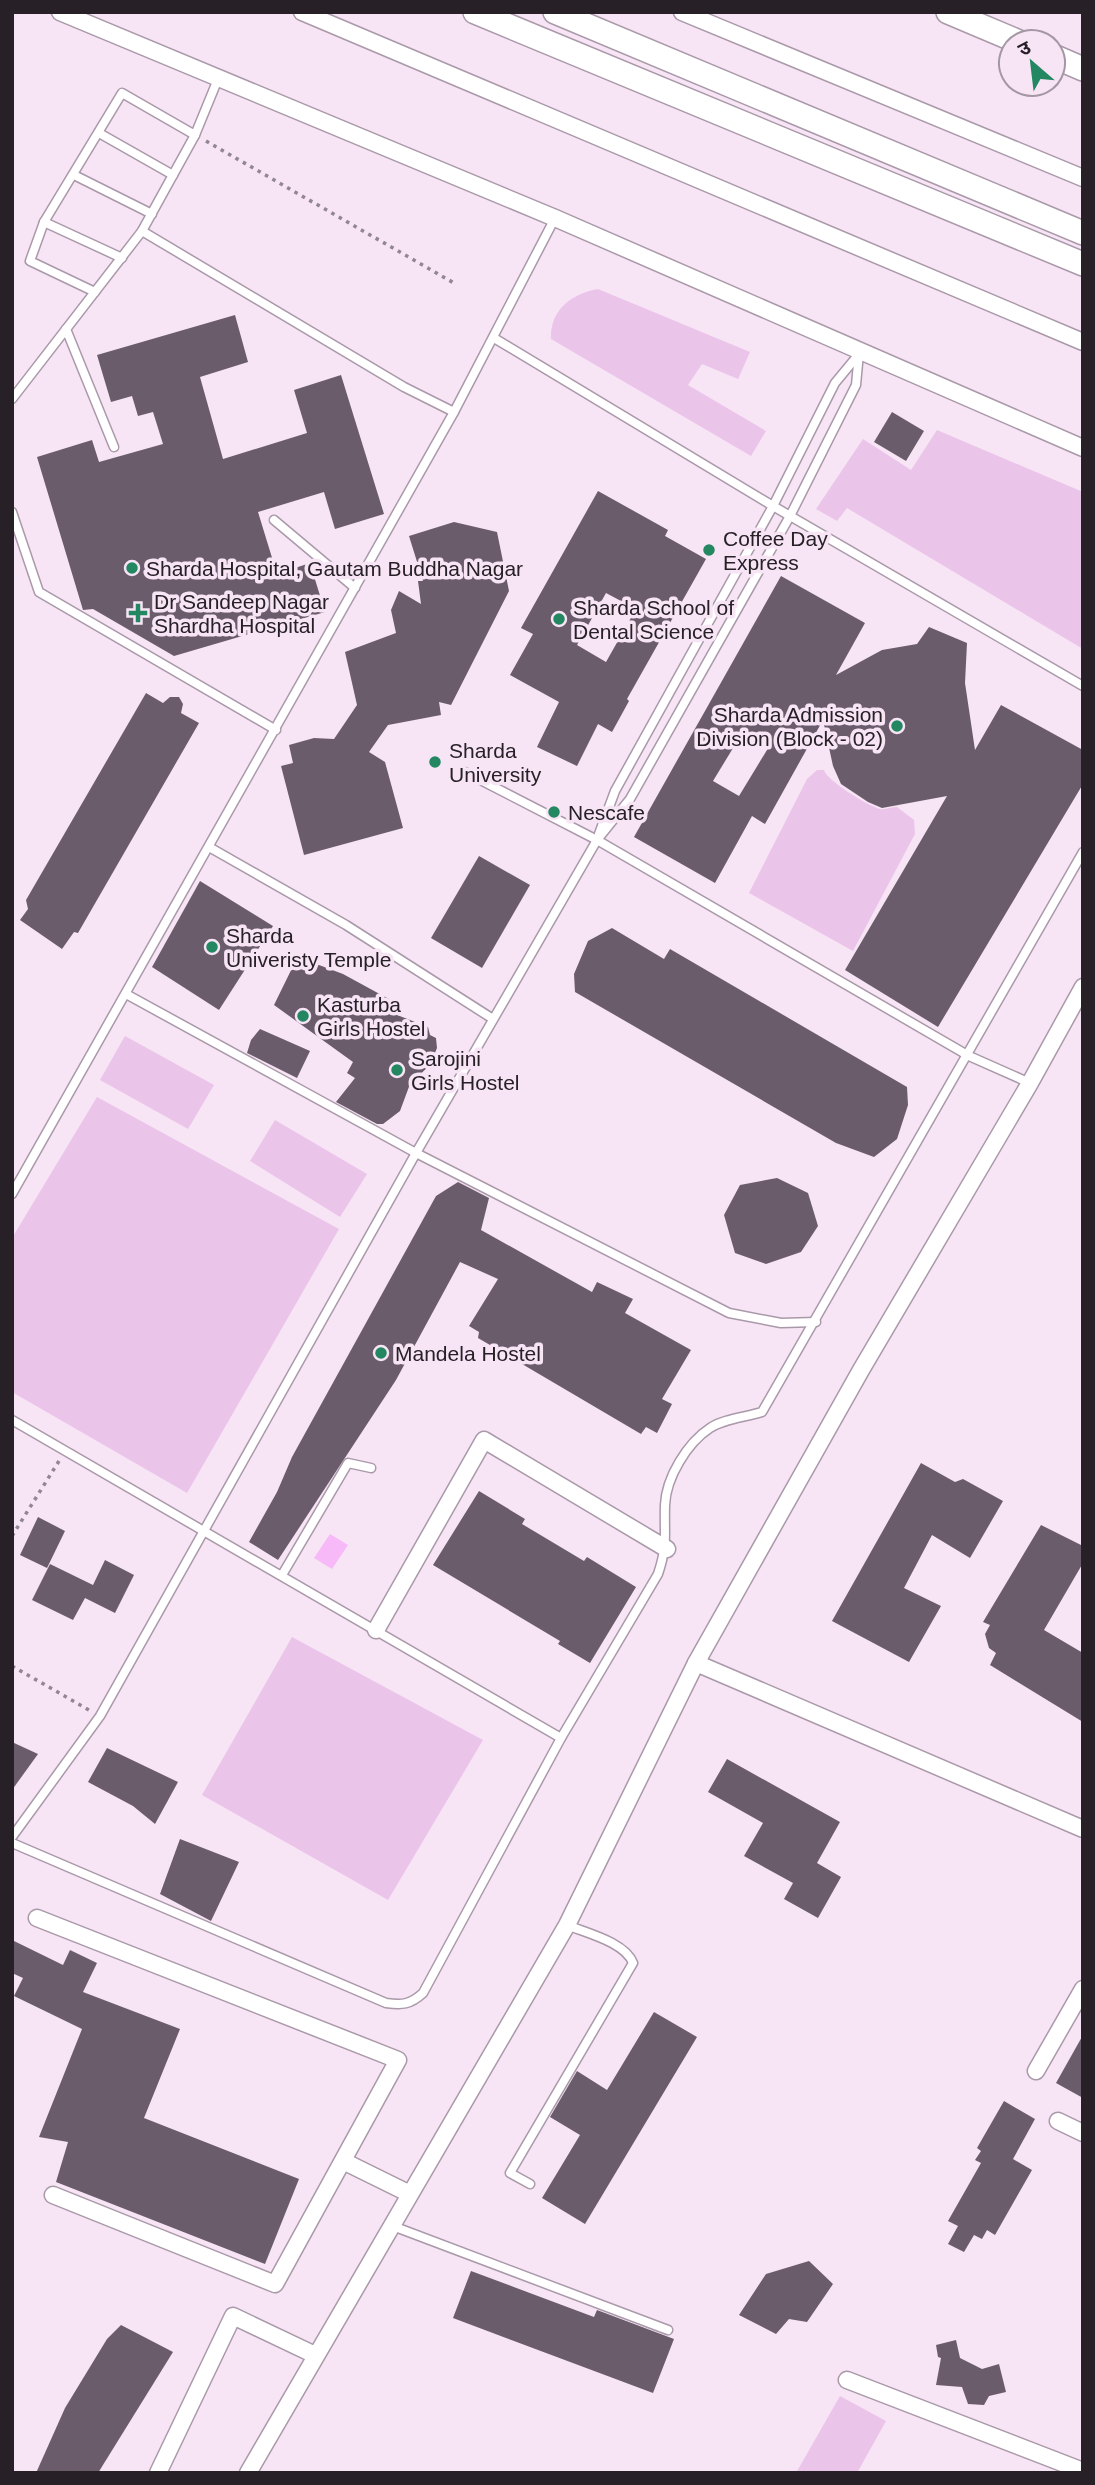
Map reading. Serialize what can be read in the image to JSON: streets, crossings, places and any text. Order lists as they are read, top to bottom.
{
  "places": {
    "other": [
      "Coffee Day Express",
      "Sharda Hospital, Gautam Buddha Nagar",
      "Sharda School of Dental Science",
      "Sharda Admission Division (Block - 02)",
      "Sharda University",
      "Nescafe",
      "Sharda Univeristy Temple",
      "Kasturba Girls Hostel",
      "Sarojini Girls Hostel",
      "Mandela Hostel"
    ],
    "health": ["Dr Sandeep Nagar Shardha Hospital"]
  },
  "north": "top left"
}
